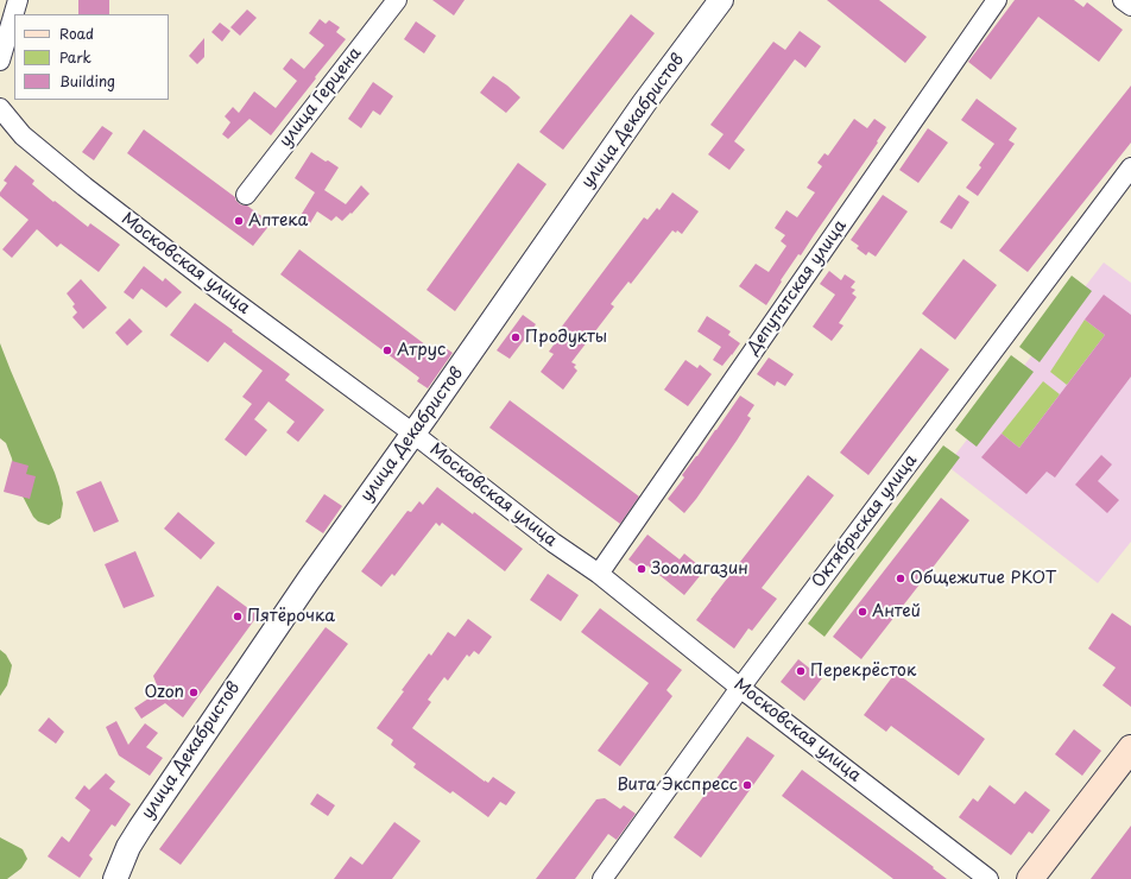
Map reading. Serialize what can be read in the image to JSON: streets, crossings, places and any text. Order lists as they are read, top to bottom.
{
  "streets": {
    "street": [
      "улица Герцена",
      "улица Декабристов",
      "Московская улица",
      "Депутатская улица",
      "Октябрьская улица"
    ]
  },
  "crossings": [
    ["улица Декабристов", "Московская улица"],
    ["Московская улица", "Депутатская улица"],
    ["Московская улица", "Октябрьская улица"]
  ],
  "places": [
    "Аптека",
    "Продукты",
    "Атрус",
    "Зоомагазин",
    "Общежитие РКОТ",
    "Антей",
    "Пятёрочка",
    "Перекрёсток",
    "Ozon",
    "Вита Экспресс"
  ],
  "legend": ["Road", "Park", "Building"]
}
